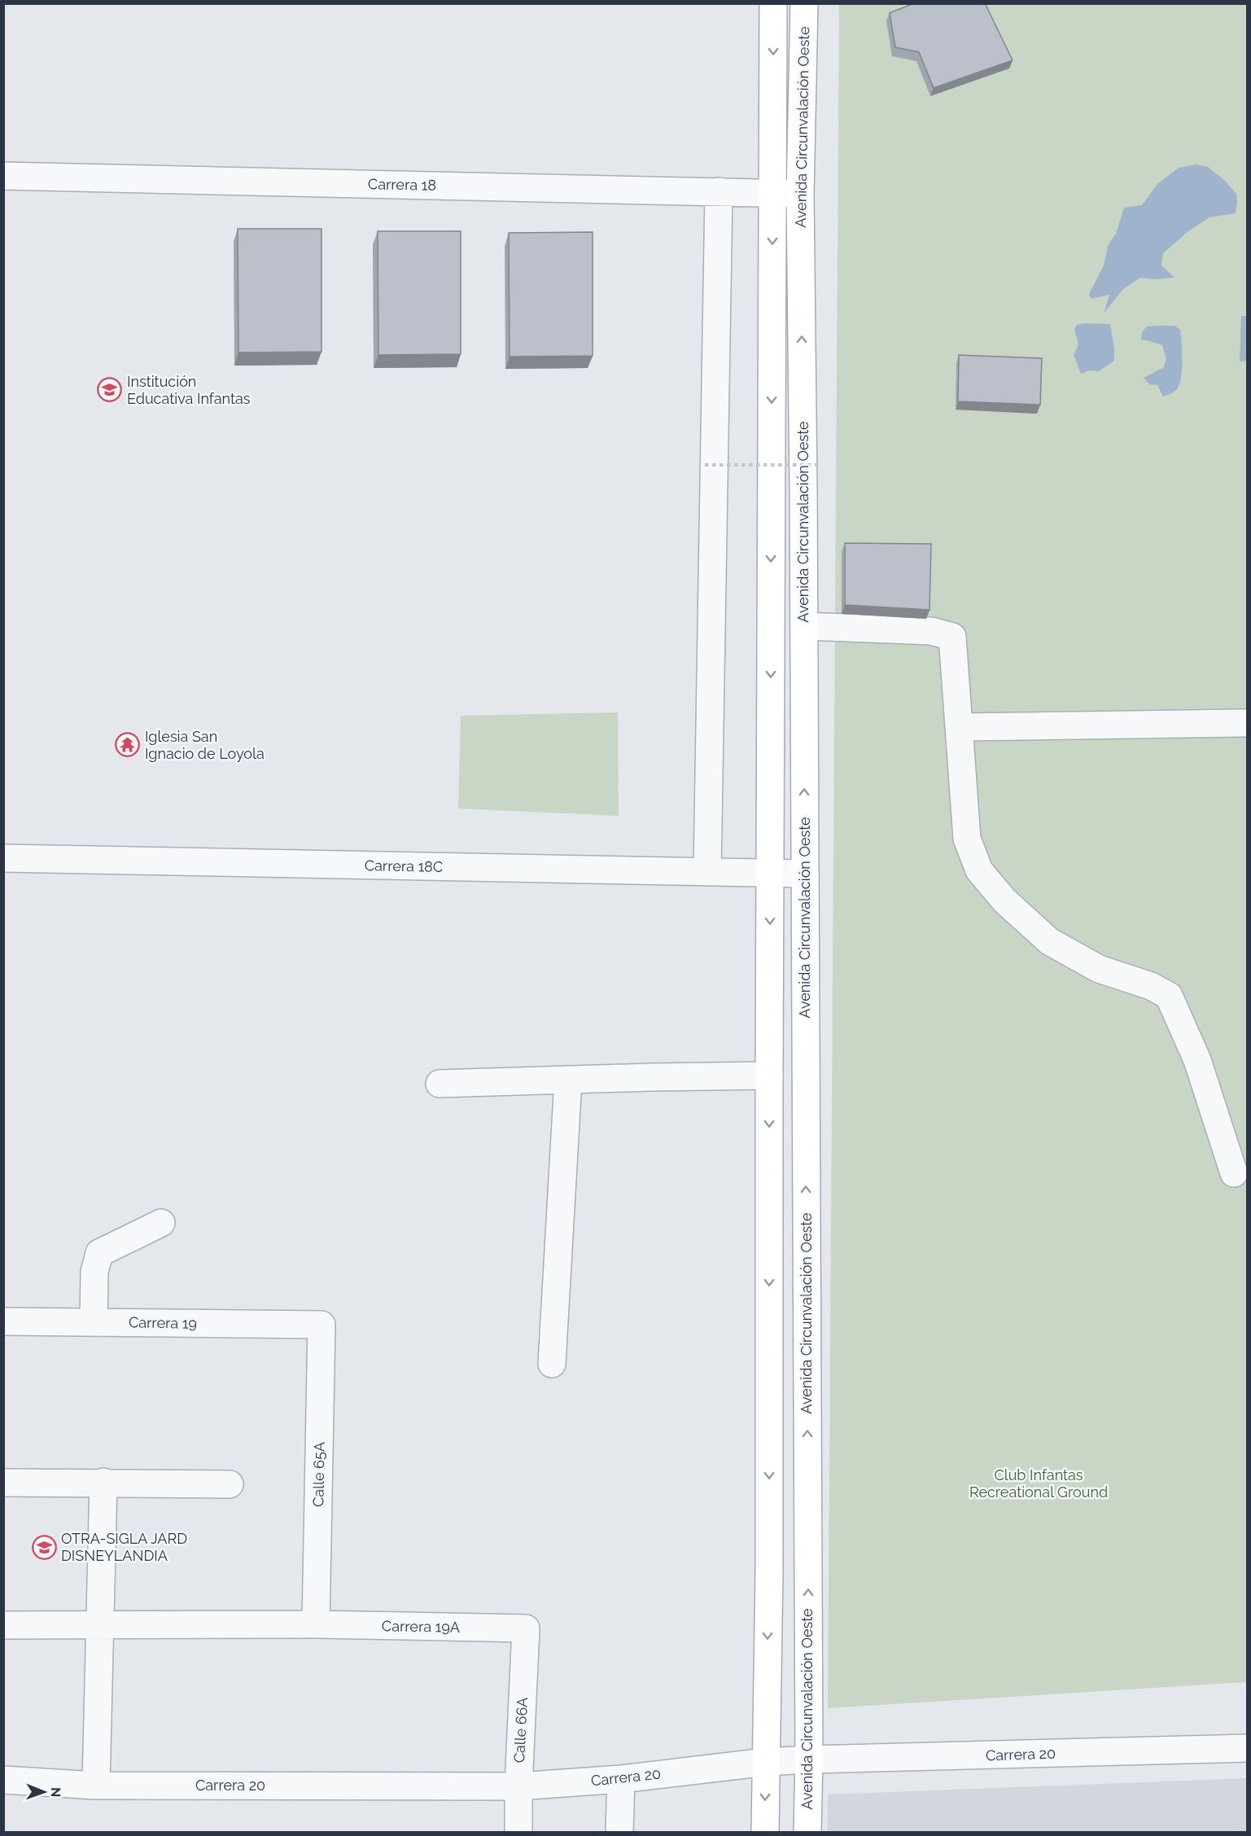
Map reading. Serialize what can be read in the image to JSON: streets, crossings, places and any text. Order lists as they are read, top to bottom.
{
  "streets": {
    "main road": ["Avenida Circunvalación Oeste"],
    "street": [
      "Carrera 18",
      "Carrera 18C",
      "Carrera 19",
      "Calle 65A",
      "Carrera 19A",
      "Calle 66A",
      "Carrera 20"
    ]
  },
  "crossings": [
    ["Avenida Circunvalación Oeste", "Carrera 18"],
    ["Avenida Circunvalación Oeste", "Carrera 18C"],
    ["Avenida Circunvalación Oeste", "Carrera 20"],
    ["Carrera 19", "Calle 65A"],
    ["Calle 65A", "Carrera 19A"],
    ["Carrera 19A", "Calle 66A"],
    ["Calle 66A", "Carrera 20"]
  ],
  "parks": ["Club Infantas Recreational Ground"],
  "places": {
    "school or university": ["Institución Educativa Infantas", "OTRA-SIGLA JARD DISNEYLANDIA"],
    "temple": ["Iglesia San Ignacio de Loyola"]
  },
  "north": "right"
}
